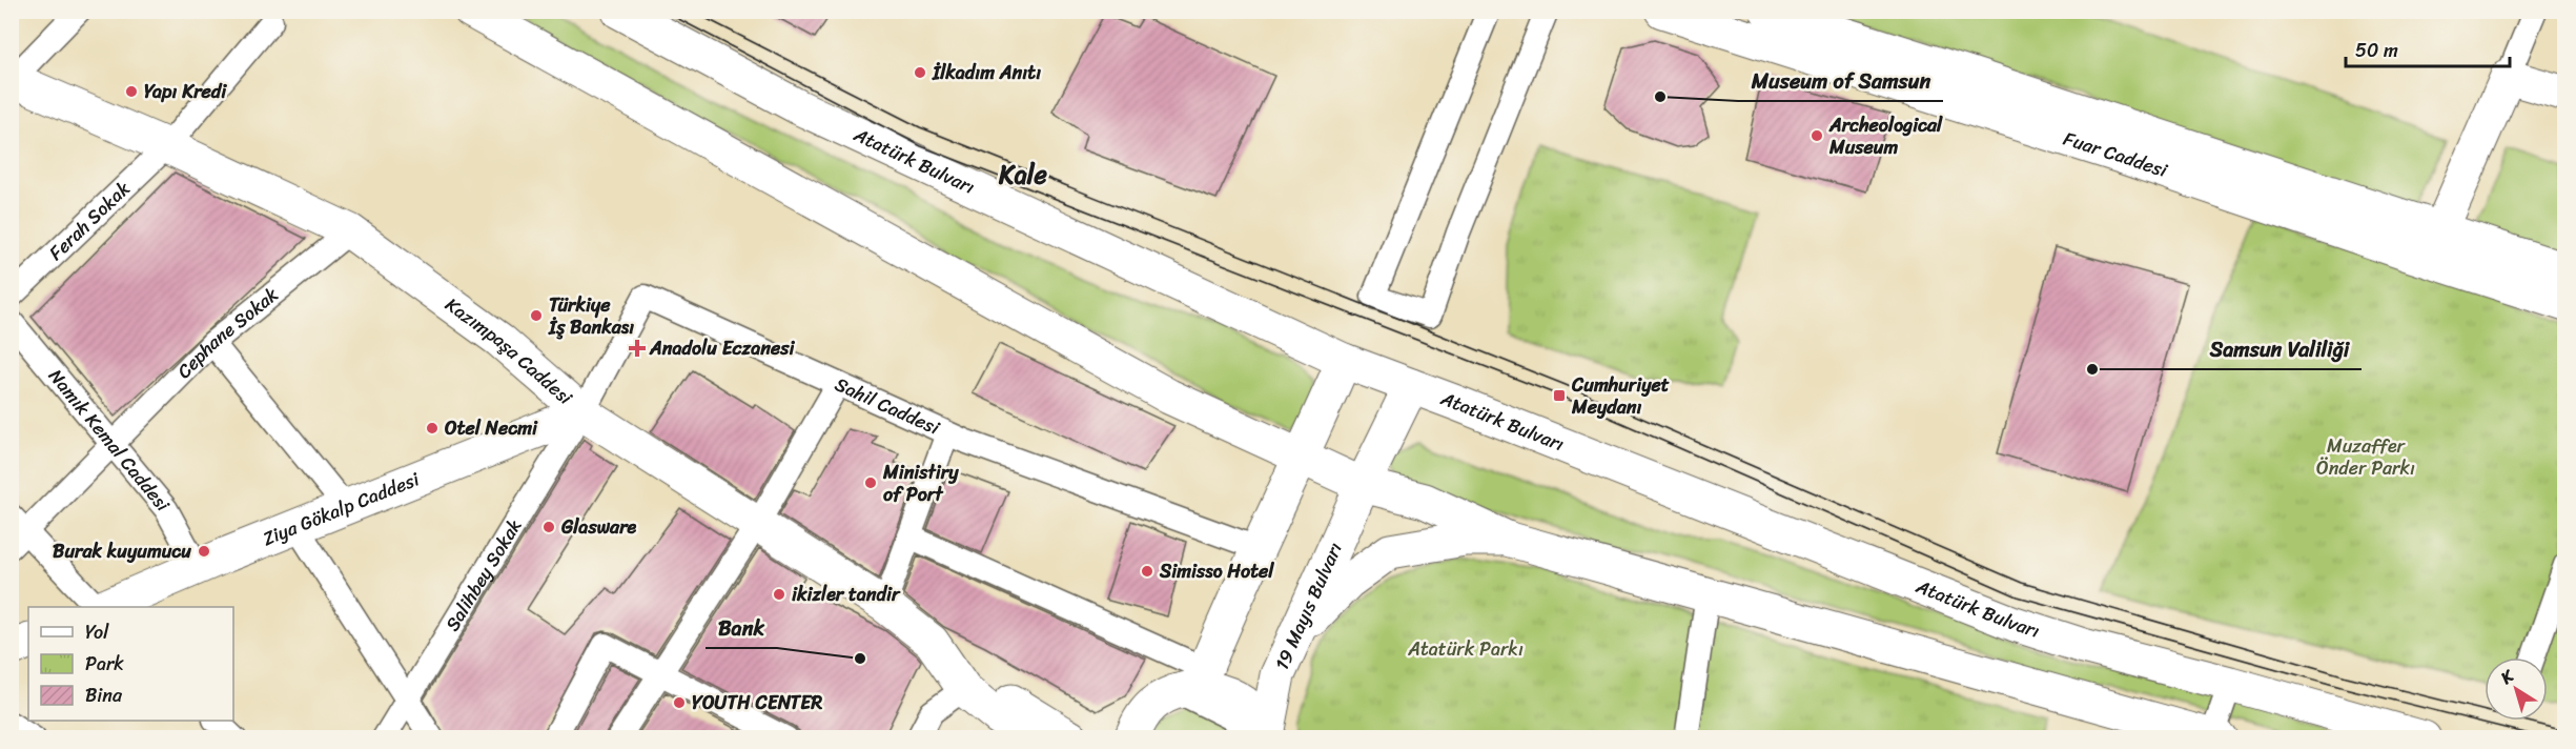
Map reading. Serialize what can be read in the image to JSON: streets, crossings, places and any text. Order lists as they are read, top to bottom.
{
  "streets": {
    "main road": [
      "Fuar Caddesi",
      "Atatürk Bulvarı",
      "Kazımpaşa Caddesi",
      "Ziya Gökalp Caddesi",
      "19 Mayıs Bulvarı"
    ],
    "street": [
      "Ferah Sokak",
      "Cephane Sokak",
      "Sahil Caddesi",
      "Namık Kemal Caddesi",
      "Salihbey Sokak"
    ]
  },
  "crossings": [
    ["Atatürk Bulvarı", "19 Mayıs Bulvarı"],
    ["Ferah Sokak", "Kazımpaşa Caddesi"],
    ["Cephane Sokak", "Kazımpaşa Caddesi"],
    ["Cephane Sokak", "Namık Kemal Caddesi"],
    ["Kazımpaşa Caddesi", "Sahil Caddesi"],
    ["Kazımpaşa Caddesi", "Ziya Gökalp Caddesi"],
    ["Kazımpaşa Caddesi", "Salihbey Sokak"],
    ["Sahil Caddesi", "Ziya Gökalp Caddesi"],
    ["Sahil Caddesi", "Salihbey Sokak"],
    ["Namık Kemal Caddesi", "Ziya Gökalp Caddesi"],
    ["Ziya Gökalp Caddesi", "Salihbey Sokak"]
  ],
  "districts": ["Kale"],
  "parks": ["Muzaffer Önder Parkı", "Atatürk Parkı"],
  "places": {
    "other": [
      "İlkadım Anıtı",
      "Yapı Kredi",
      "Museum of Samsun",
      "Archeological Museum",
      "Türkiye İş Bankası",
      "Samsun Valiliği",
      "Otel Necmi",
      "Ministiry of Port",
      "Glasware",
      "Burak kuyumucu",
      "Simisso Hotel",
      "ikizler tandir",
      "Bank",
      "YOUTH CENTER"
    ],
    "health": ["Anadolu Eczanesi"],
    "transit": ["Cumhuriyet Meydanı"]
  },
  "legend": ["Yol", "Park", "Bina"],
  "scale_bar": "50 m",
  "north": "top left"
}
